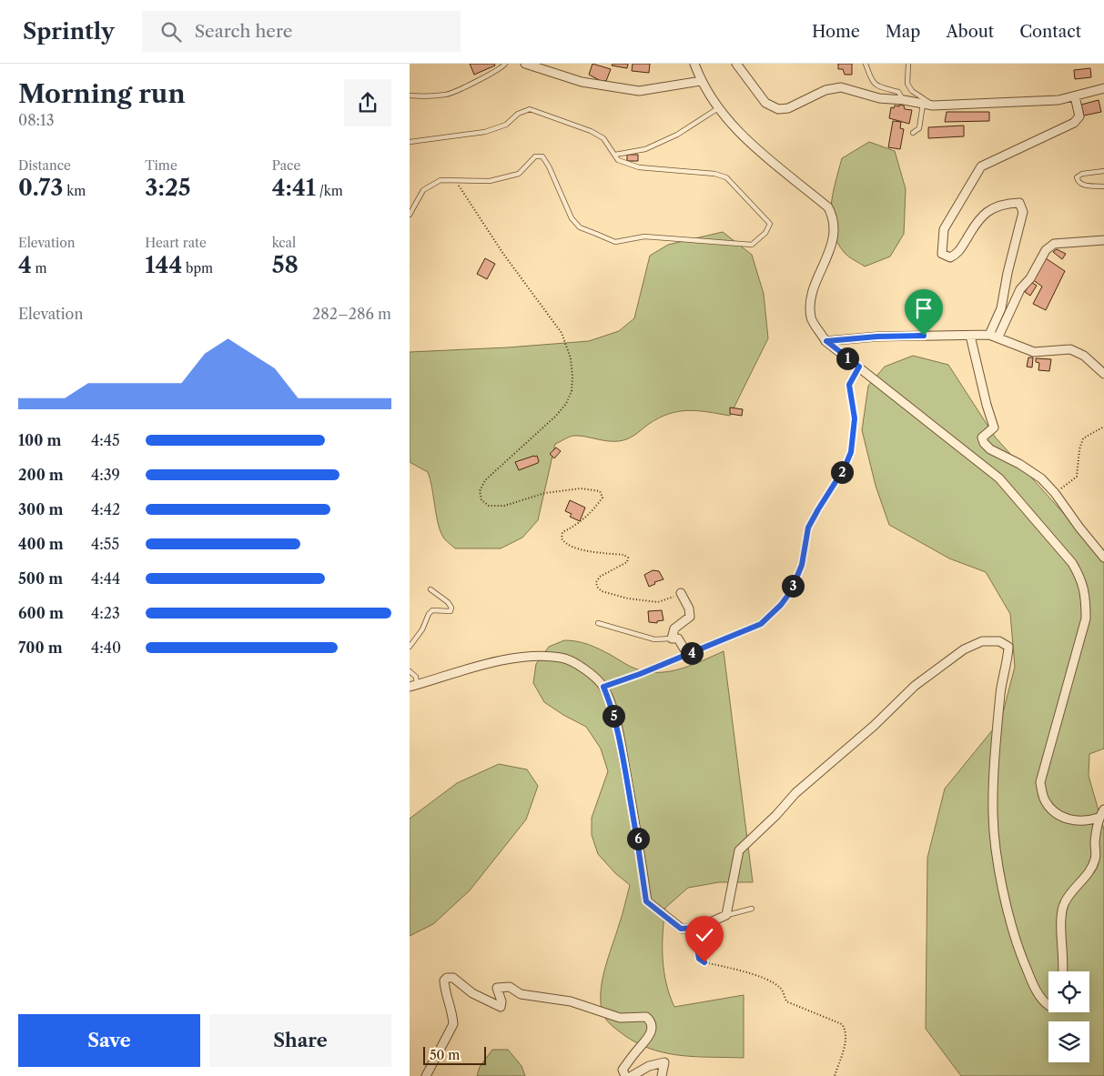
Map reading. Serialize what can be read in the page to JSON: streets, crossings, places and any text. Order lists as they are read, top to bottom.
{
  "scale_bar": "50 m",
  "page": {
    "header": "Sprintly",
    "search": "Search here",
    "nav": [
      "Home",
      "Map",
      "About",
      "Contact"
    ],
    "heading": ["Morning run", "08:13"],
    "stats": [
      ["Distance", "0.73 km"],
      ["Time", "3:25"],
      ["Pace", "4:41 /km"],
      ["Elevation", "4 m"],
      ["Heart rate", "144 bpm"],
      ["kcal", "58"]
    ],
    "chart": ["Elevation", "282–286 m"],
    "pins": [
      "1",
      "2",
      "3",
      "4",
      "5",
      "6"
    ],
    "list": [
      {
        "name": "100 m",
        "note": "4:45"
      },
      {
        "name": "200 m",
        "note": "4:39"
      },
      {
        "name": "300 m",
        "note": "4:42"
      },
      {
        "name": "400 m",
        "note": "4:55"
      },
      {
        "name": "500 m",
        "note": "4:44"
      },
      {
        "name": "600 m",
        "note": "4:23"
      },
      {
        "name": "700 m",
        "note": "4:40"
      }
    ],
    "buttons": ["Save", "Share"],
    "scale": "50 m"
  }
}
